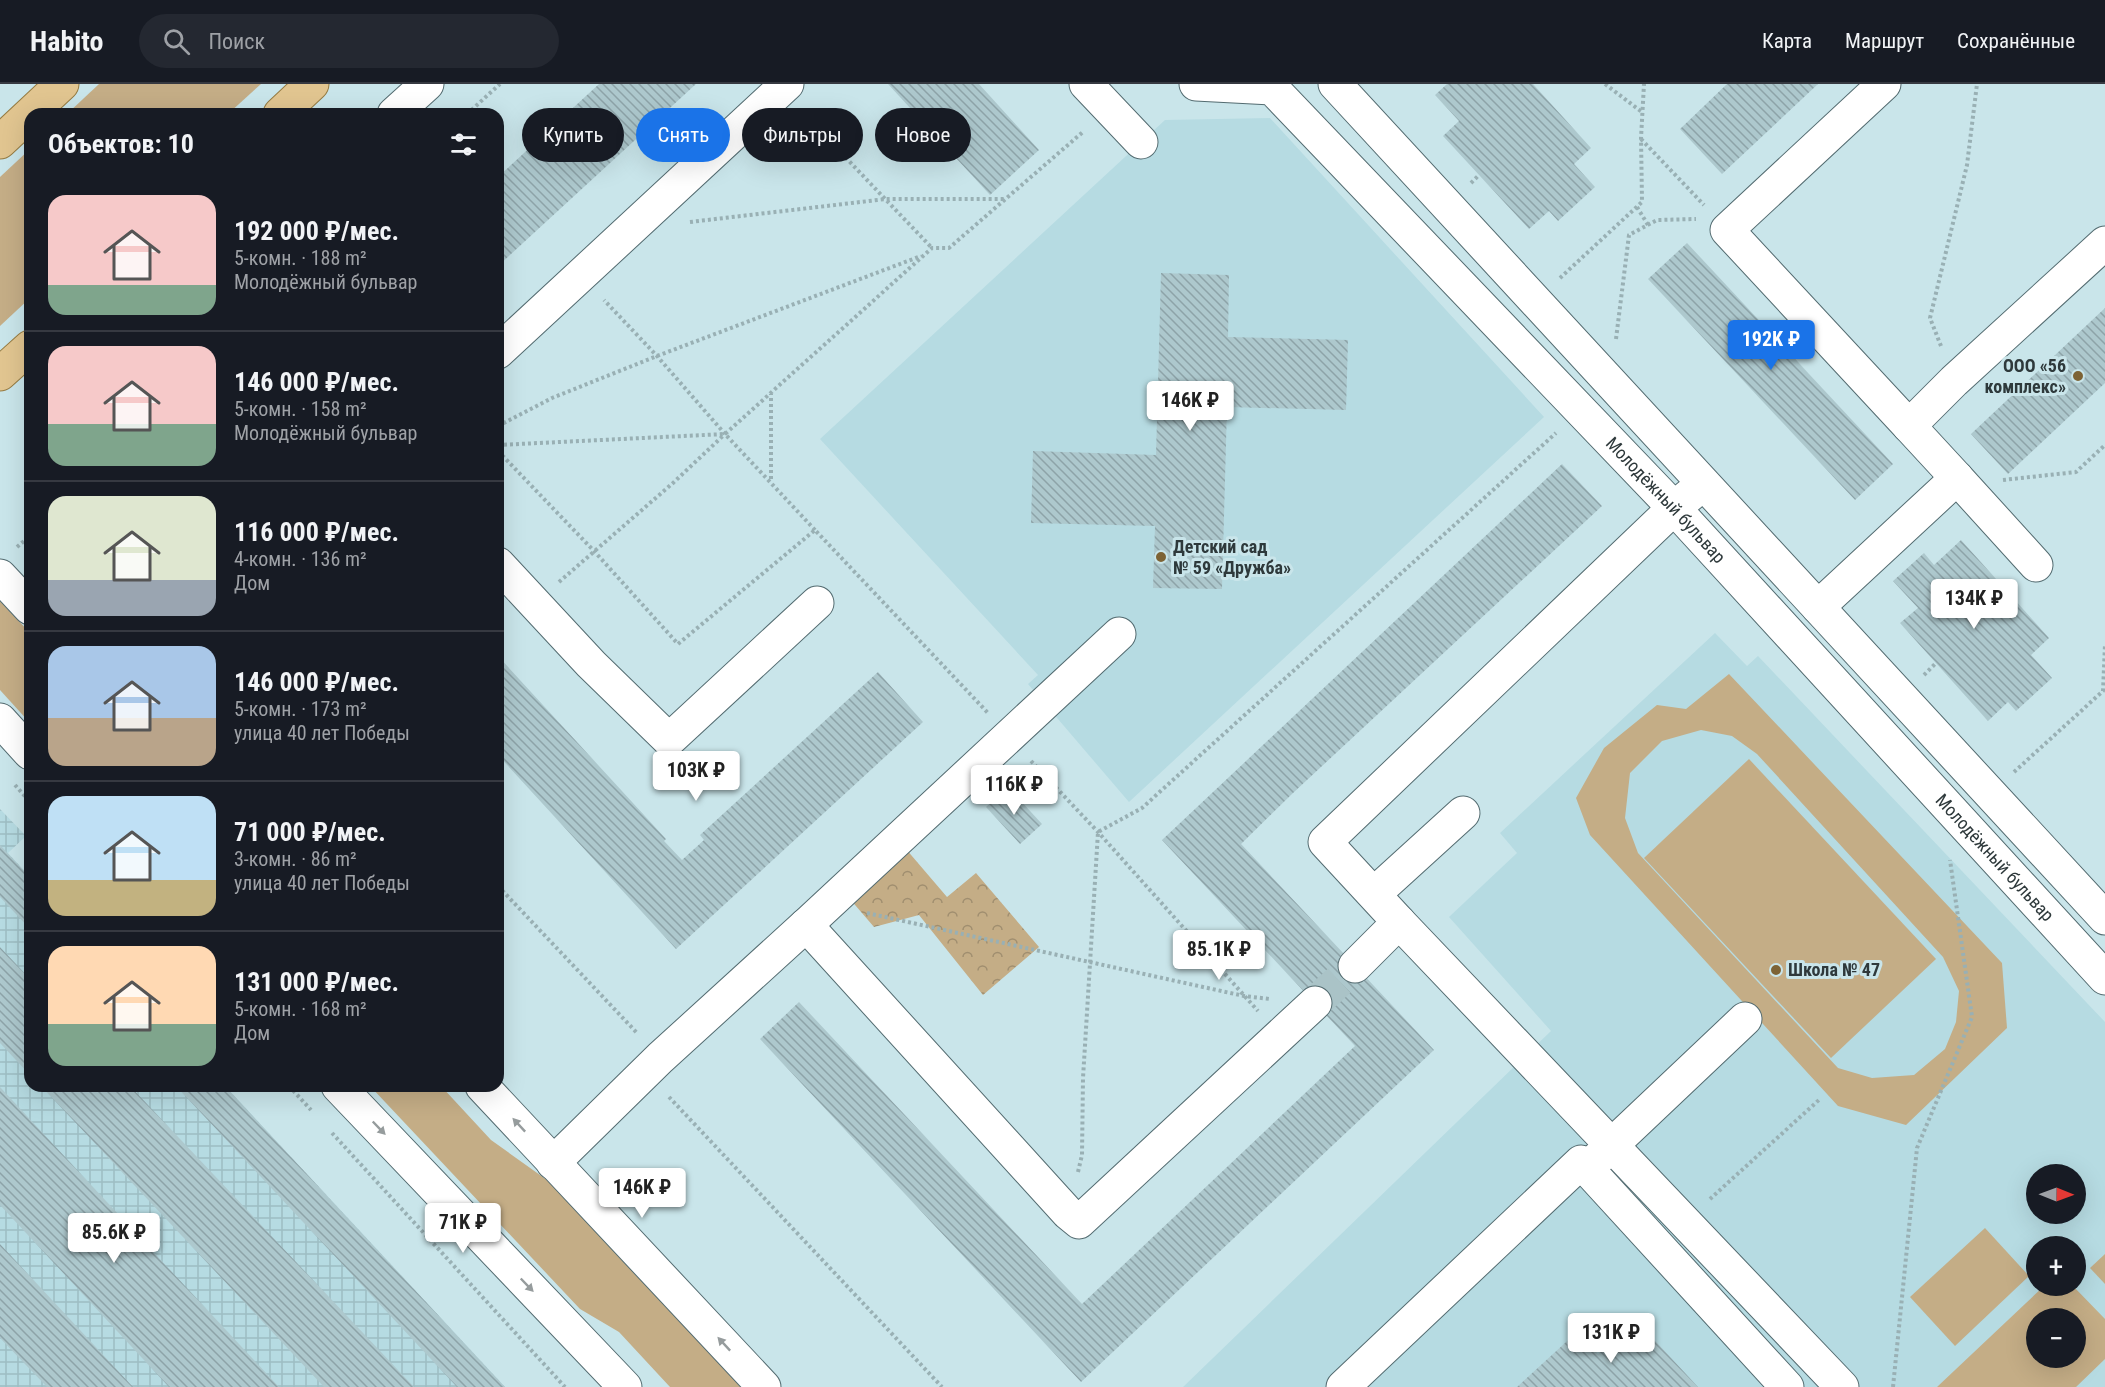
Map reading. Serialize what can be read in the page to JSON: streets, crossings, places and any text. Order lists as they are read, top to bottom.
{
  "streets": {
    "street": ["Молодёжный бульвар"]
  },
  "places": ["ООО «56 комплекс»", "Детский сад № 59 «Дружба»", "Школа № 47"],
  "north": "right",
  "page": {
    "header": "Habito",
    "search": "Поиск",
    "nav": ["Карта", "Маршрут", "Сохранённые"],
    "chip": [
      "Купить",
      "Снять",
      "Фильтры",
      "Новое"
    ],
    "heading": "Объектов: 10",
    "list": [
      {
        "name": "192 000 ₽/мес.",
        "note": "5-комн. · 188 m² · Молодёжный бульвар"
      },
      {
        "name": "146 000 ₽/мес.",
        "note": "5-комн. · 158 m² · Молодёжный бульвар"
      },
      {
        "name": "116 000 ₽/мес.",
        "note": "4-комн. · 136 m² · Дом"
      },
      {
        "name": "146 000 ₽/мес.",
        "note": "5-комн. · 173 m² · улица 40 лет Победы"
      },
      {
        "name": "71 000 ₽/мес.",
        "note": "3-комн. · 86 m² · улица 40 лет Победы"
      },
      {
        "name": "131 000 ₽/мес.",
        "note": "5-комн. · 168 m² · Дом"
      }
    ],
    "price": [
      "192K ₽",
      "146K ₽",
      "134K ₽",
      "103K ₽",
      "116K ₽",
      "85.1K ₽",
      "146K ₽",
      "71K ₽",
      "85.6K ₽",
      "131K ₽"
    ],
    "map_buttons": ["+", "−"]
  }
}
